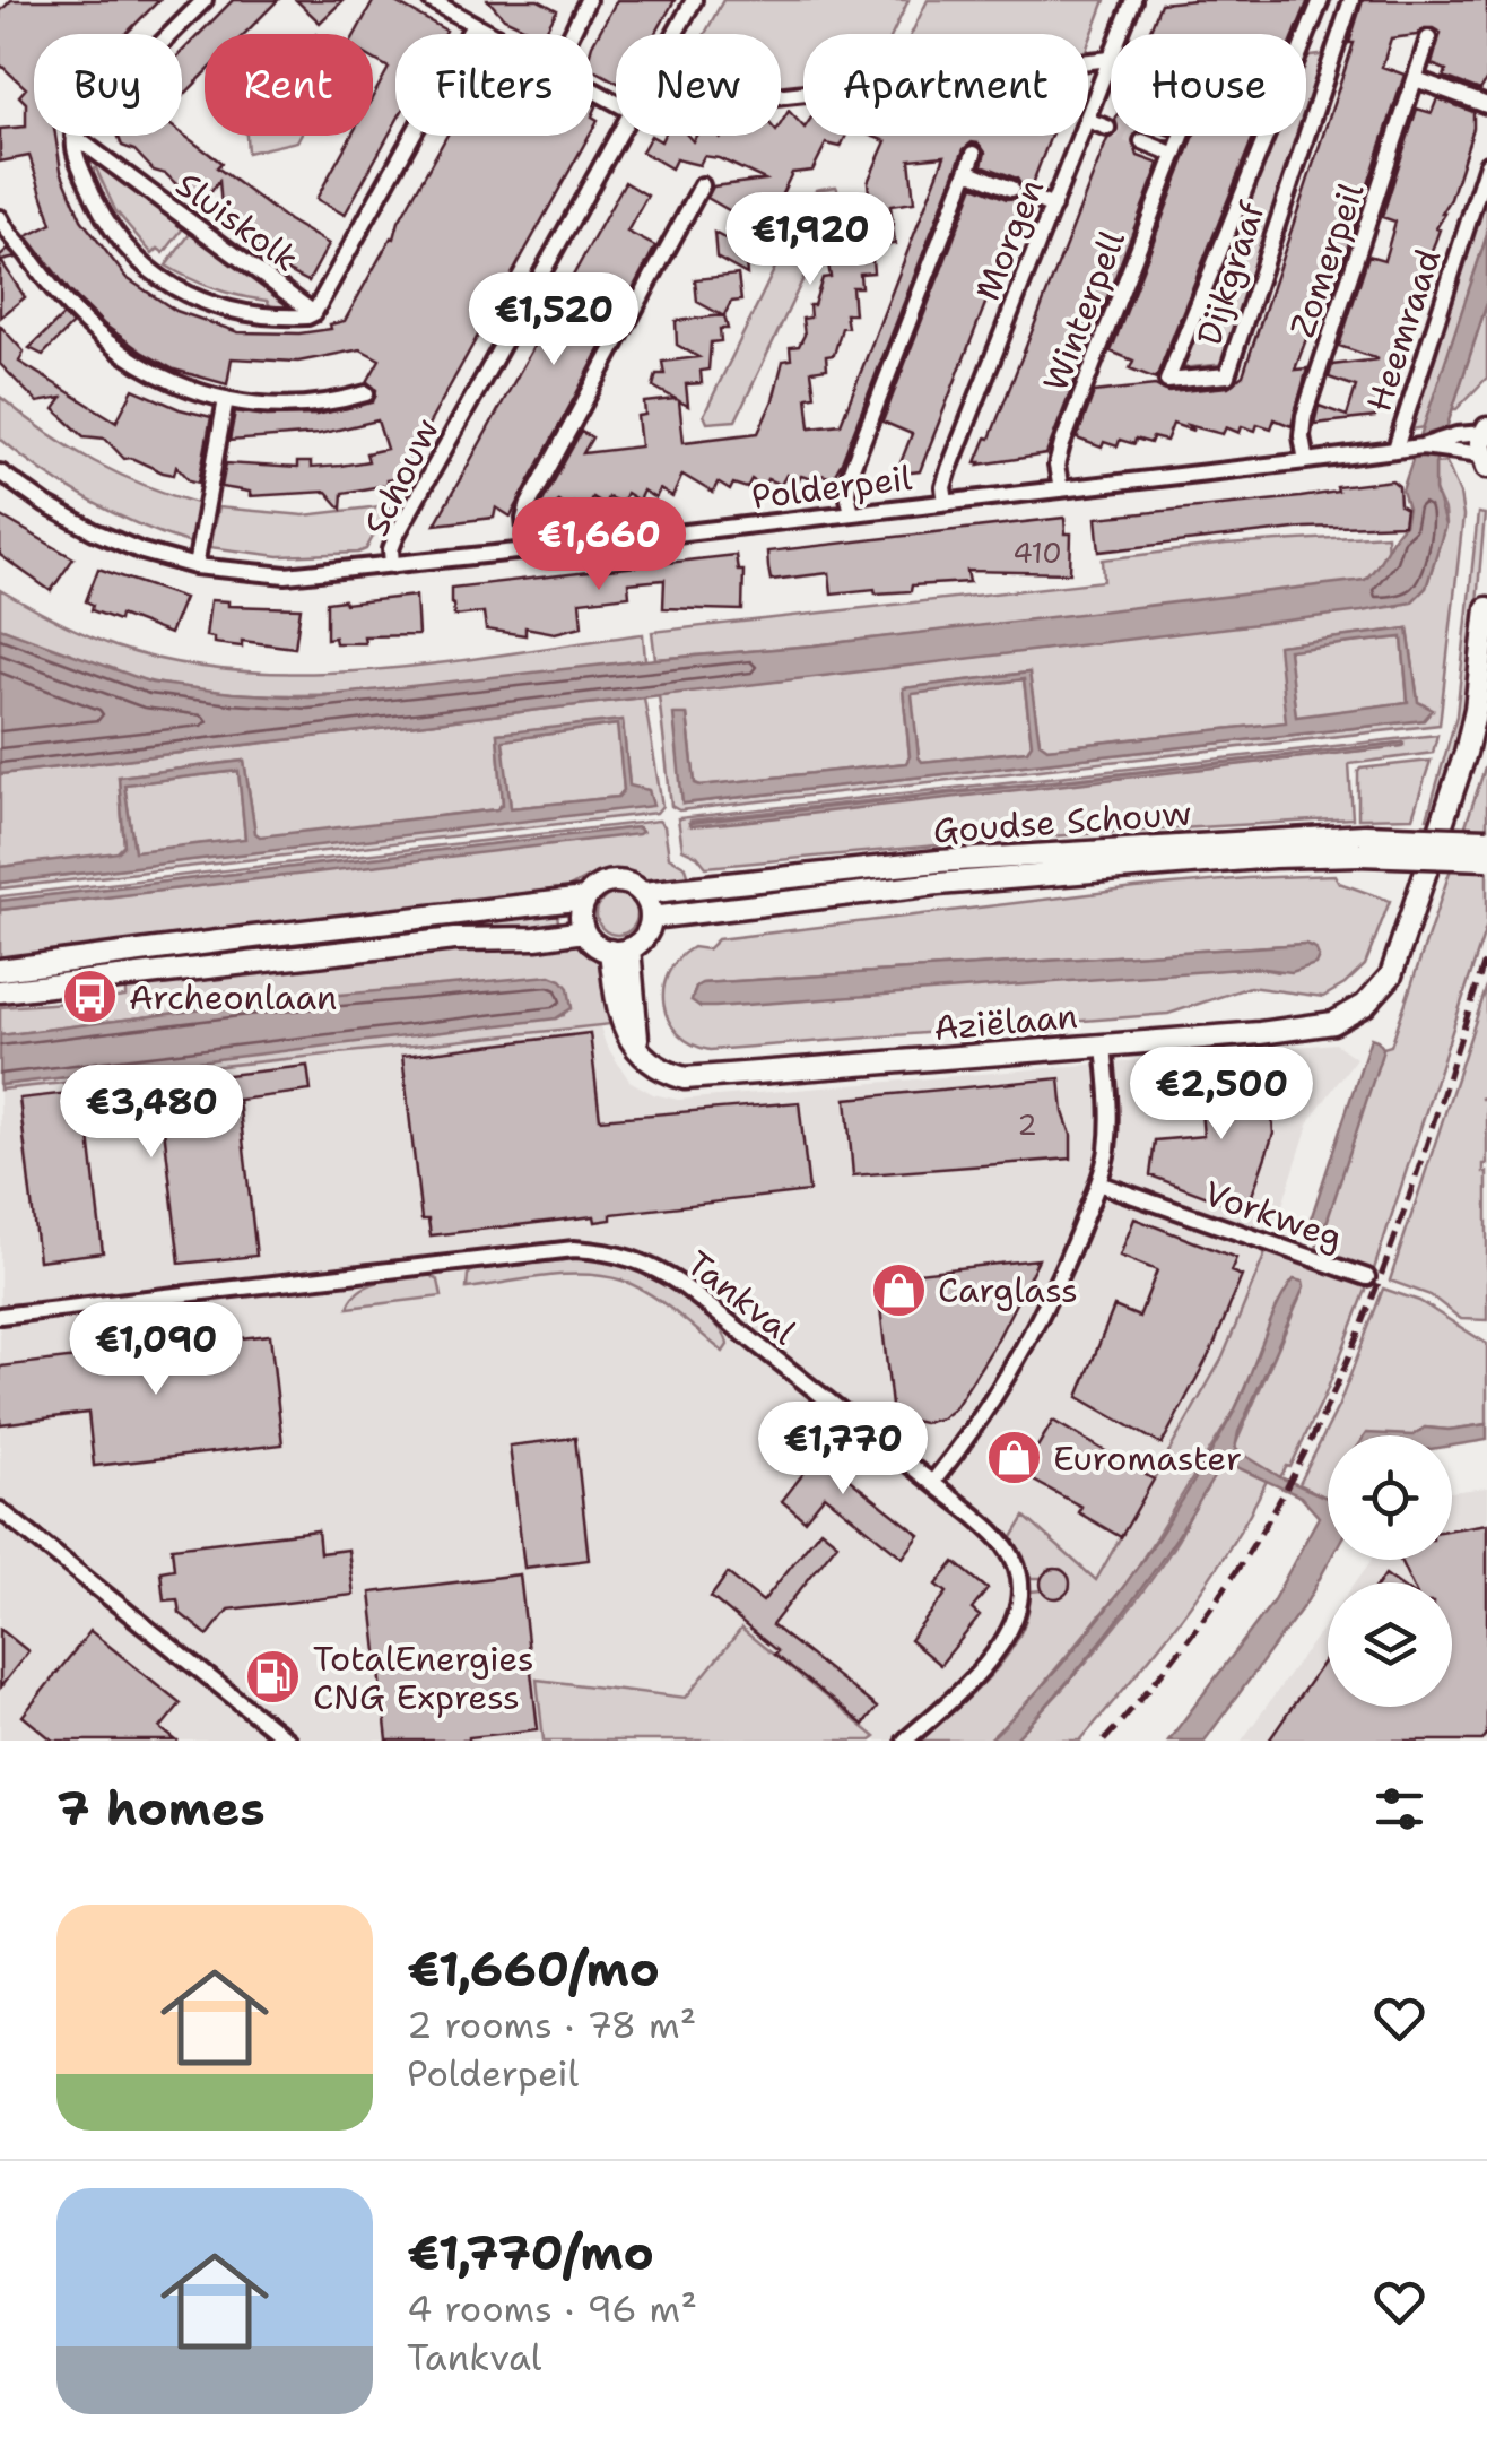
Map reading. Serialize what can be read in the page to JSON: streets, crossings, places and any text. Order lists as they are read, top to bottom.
{
  "streets": {
    "main road": ["Goudse Schouw", "Aziëlaan"],
    "street": [
      "Sluiskolk",
      "Morgen",
      "Zomerpeil",
      "Dijkgraaf",
      "Winterpell",
      "Heemraad",
      "Schouw",
      "Polderpeil",
      "Vorkweg",
      "Tankval"
    ]
  },
  "crossings": [
    ["Morgen", "Polderpeil"],
    ["Zomerpeil", "Polderpeil"],
    ["Winterpell", "Polderpeil"],
    ["Heemraad", "Polderpeil"],
    ["Schouw", "Polderpeil"],
    ["Goudse Schouw", "Aziëlaan"]
  ],
  "places": {
    "bus stop": ["Archeonlaan"],
    "shop": ["Carglass", "Euromaster"],
    "fuel station": ["TotalEnergies CNG Express"]
  },
  "house_numbers": ["410", "2"],
  "page": {
    "chip": [
      "Buy",
      "Rent",
      "Filters",
      "New",
      "Apartment",
      "House"
    ],
    "price": [
      "€1,920",
      "€1,520",
      "€1,660",
      "€2,500",
      "€3,480",
      "€1,090",
      "€1,770"
    ],
    "heading": "7 homes",
    "list": [
      {
        "name": "€1,660/mo",
        "note": "2 rooms · 78 m² · Polderpeil"
      },
      {
        "name": "€1,770/mo",
        "note": "4 rooms · 96 m² · Tankval"
      }
    ]
  }
}
